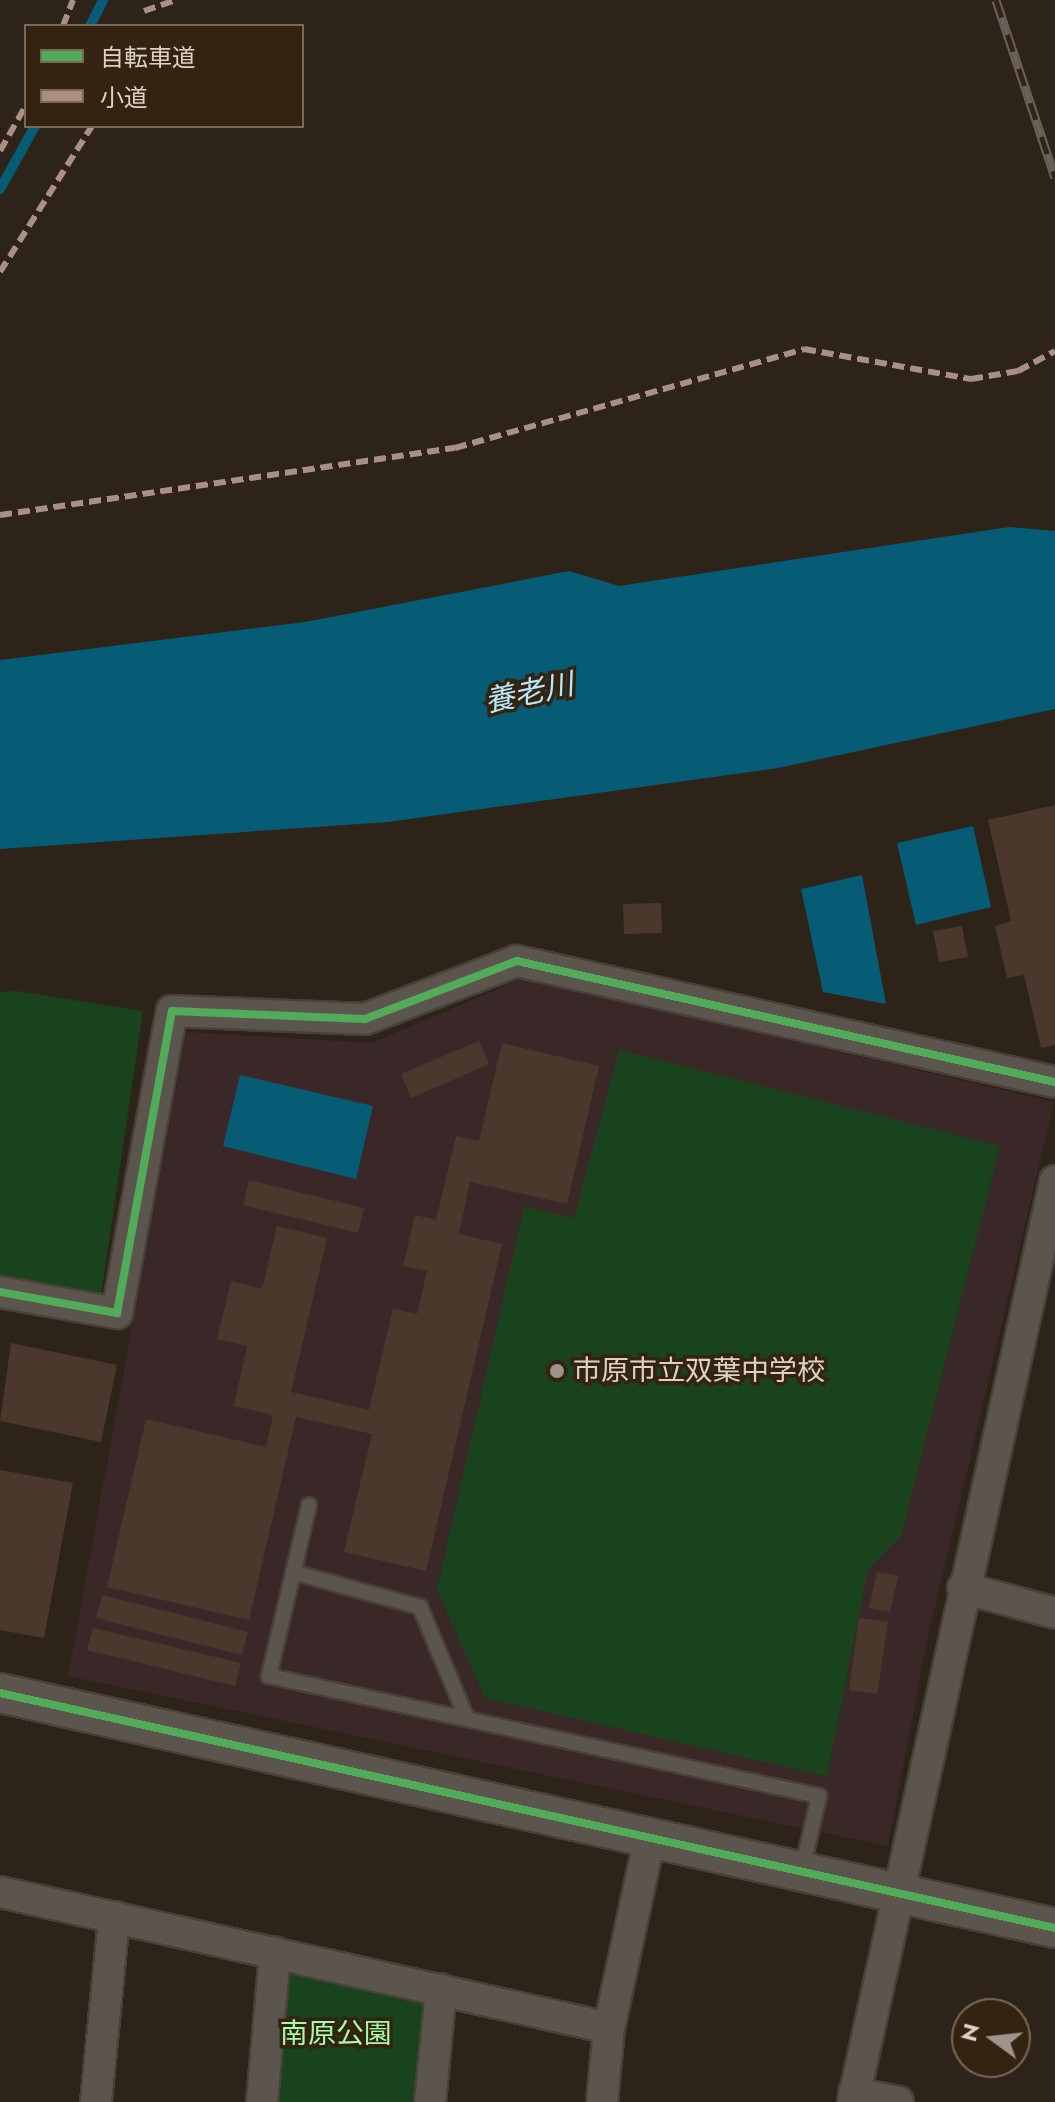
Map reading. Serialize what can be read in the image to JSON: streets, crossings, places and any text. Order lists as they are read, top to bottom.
{
  "water": ["養老川"],
  "parks": ["南原公園"],
  "places": ["市原市立双葉中学校"],
  "legend": ["自転車道", "小道"],
  "north": "left"
}
